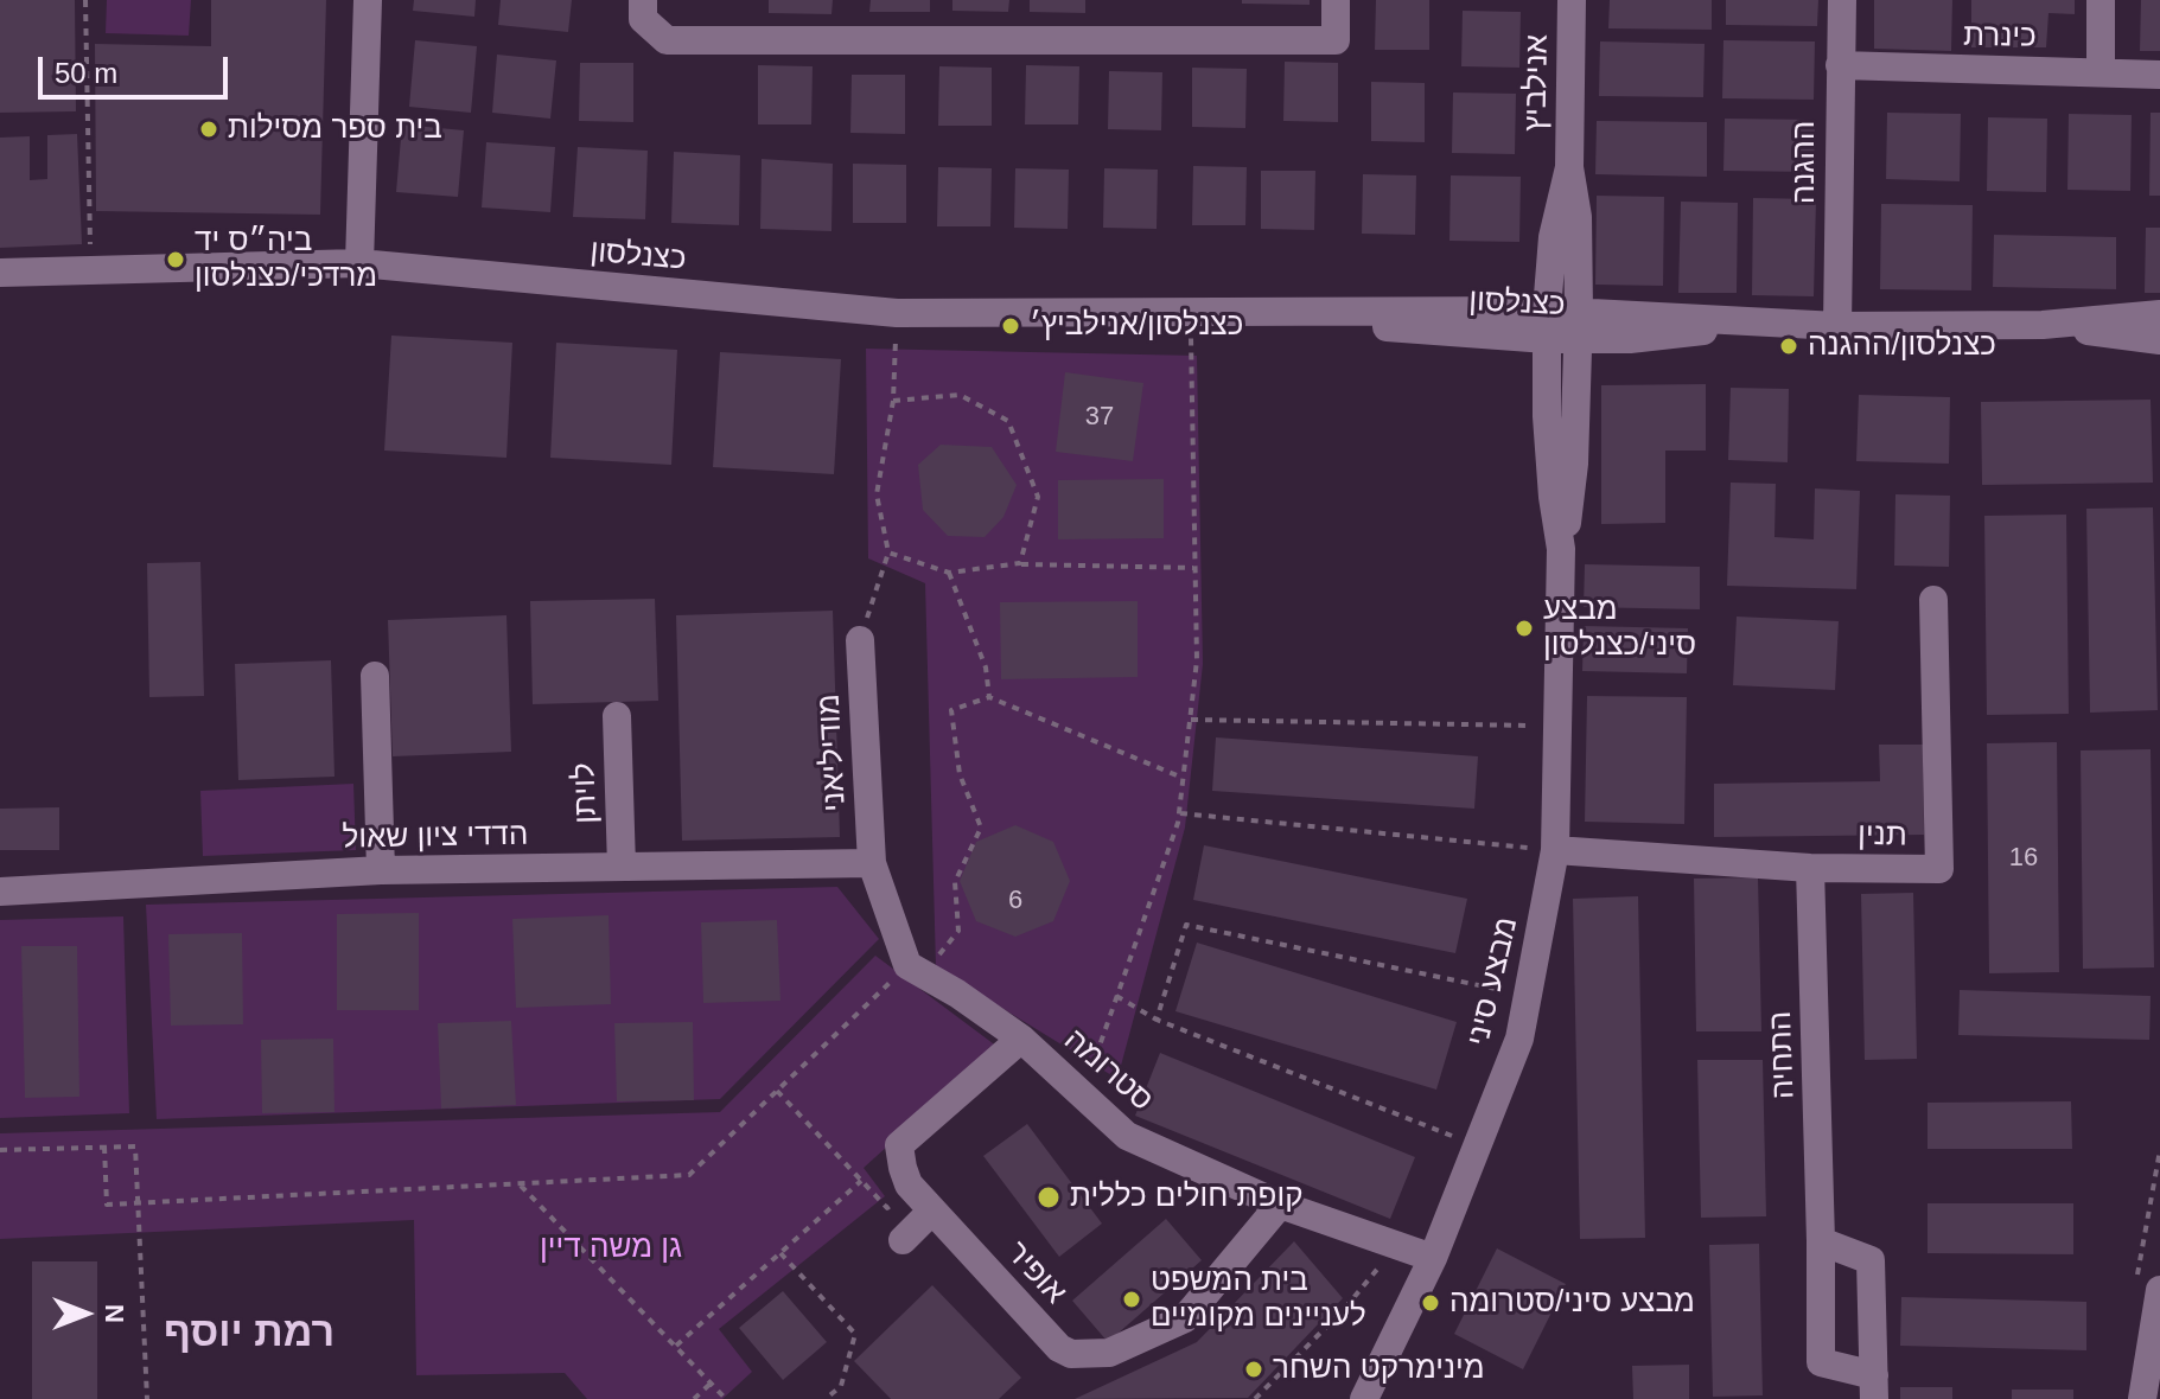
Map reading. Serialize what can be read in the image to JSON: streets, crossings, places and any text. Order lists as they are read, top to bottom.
{
  "streets": {
    "street": [
      "כינרת",
      "אנילביץ",
      "ההגנה",
      "כצנלסון",
      "מודיליאני",
      "לויתן",
      "תנין",
      "הדדי ציון שאול",
      "מבצע סיני",
      "התחיה",
      "סטרומה",
      "אופיר"
    ]
  },
  "crossings": [
    ["כינרת", "ההגנה"],
    ["אנילביץ", "מבצע סיני"],
    ["ההגנה", "כצנלסון"],
    ["כצנלסון", "מבצע סיני"],
    ["מודיליאני", "הדדי ציון שאול"],
    ["לויתן", "הדדי ציון שאול"],
    ["תנין", "מבצע סיני"],
    ["תנין", "התחיה"],
    ["מבצע סיני", "סטרומה"],
    ["סטרומה", "אופיר"]
  ],
  "districts": ["רמת יוסף"],
  "parks": ["גן משה דיין"],
  "places": [
    "בית ספר מסילות",
    "ביה״ס יד מרדכי/כצנלסון",
    "כצנלסון/אנילביץ׳",
    "כצנלסון/ההגנה",
    "מבצע סיני/כצנלסון",
    "קופת חולים כללית",
    "בית המשפט לעניינים מקומיים",
    "מבצע סיני/סטרומה",
    "מינימרקט השחר"
  ],
  "house_numbers": ["37", "16", "6"],
  "scale_bar": "50 m",
  "north": "right"
}
